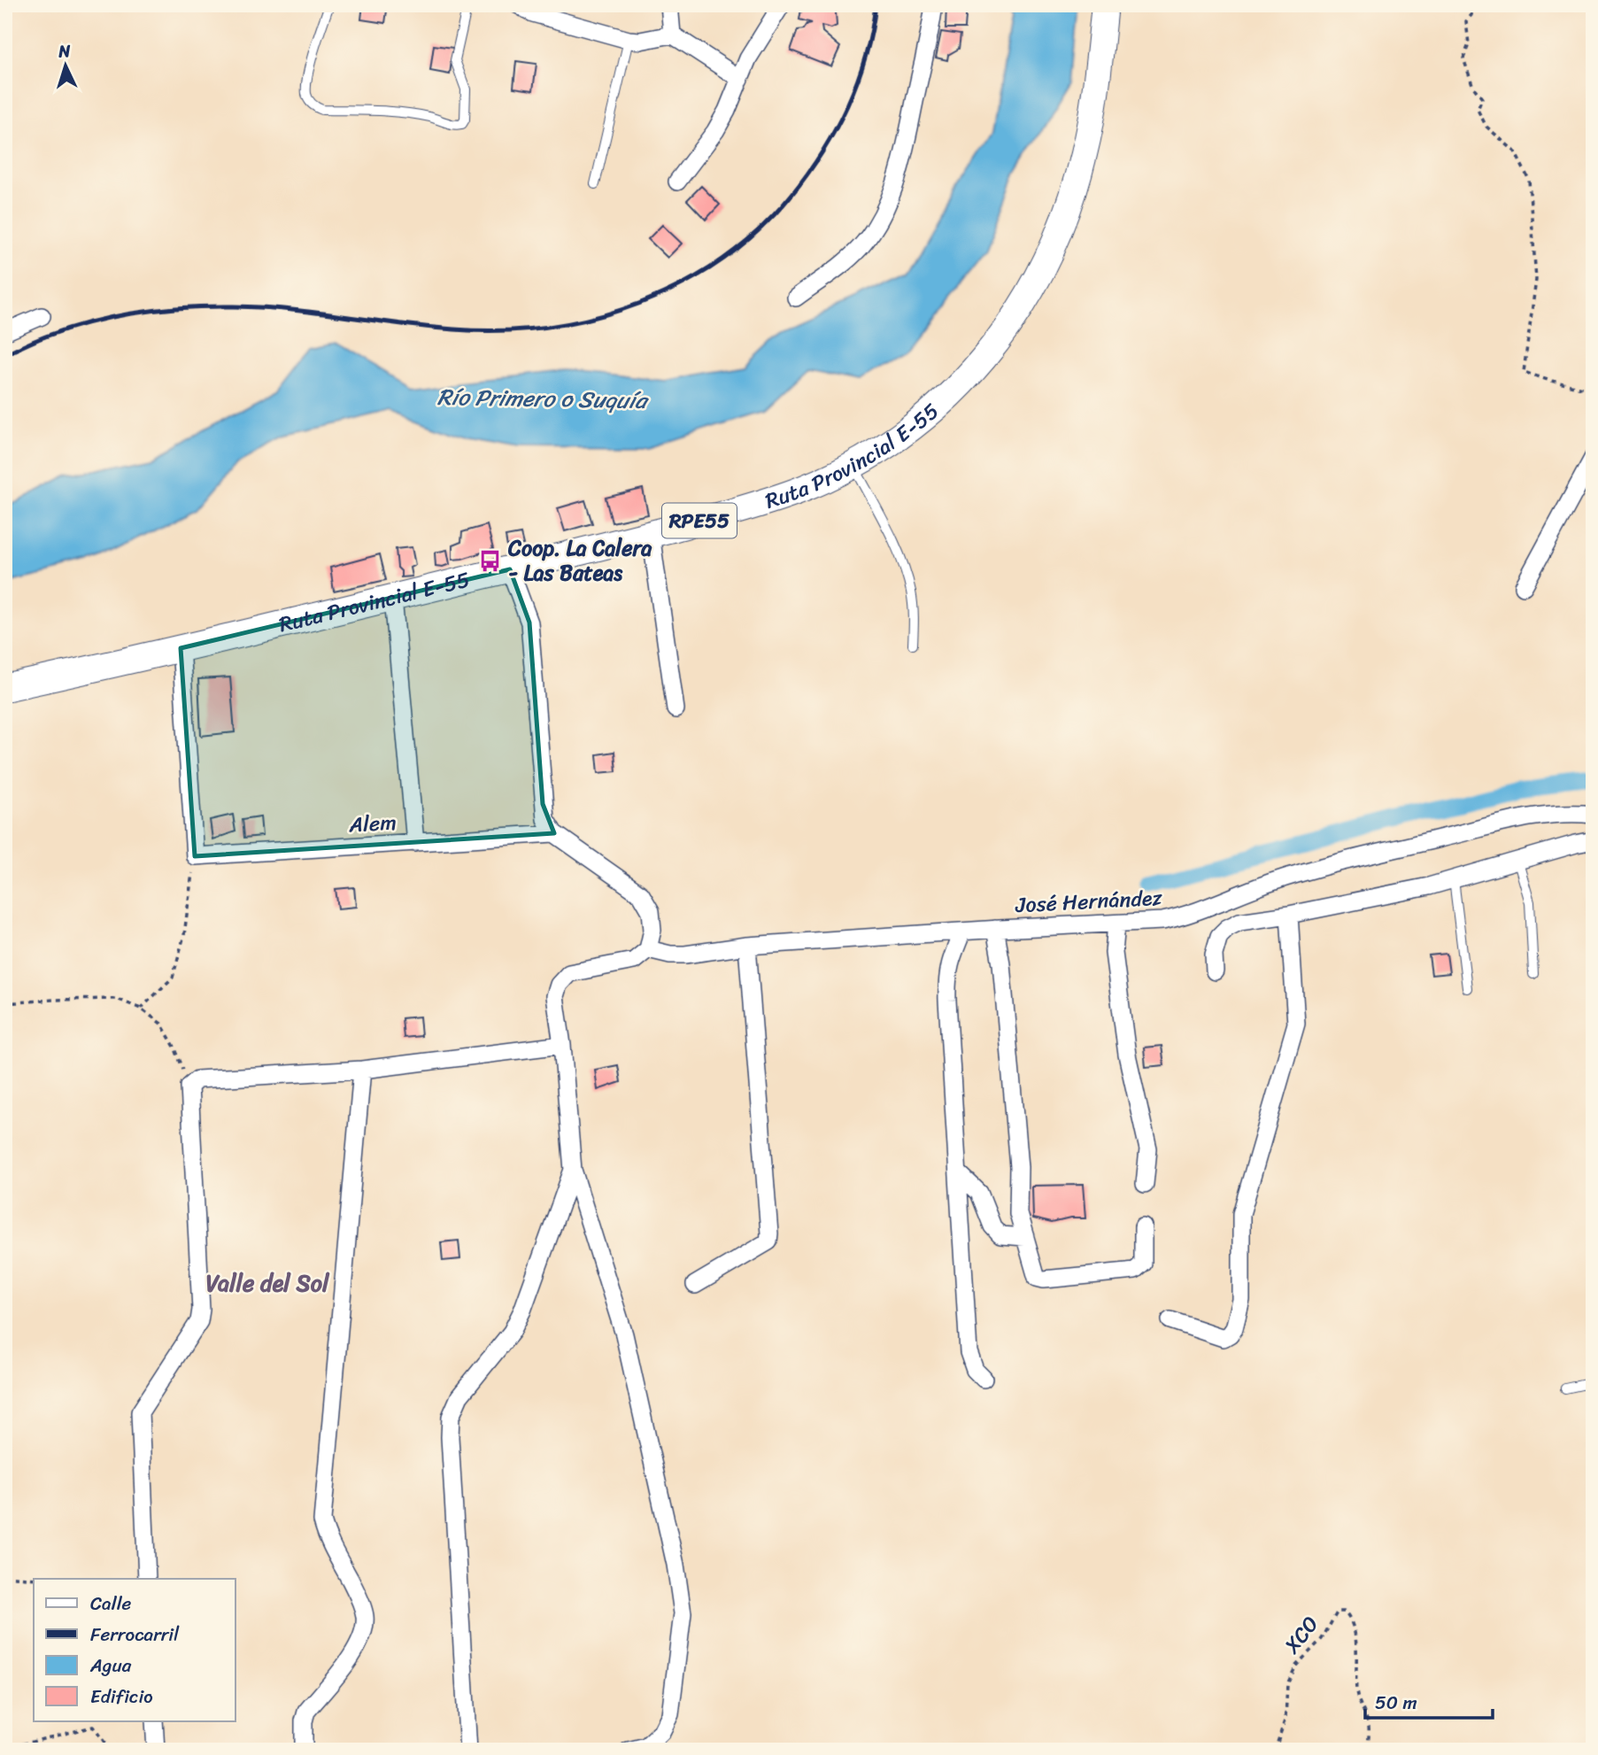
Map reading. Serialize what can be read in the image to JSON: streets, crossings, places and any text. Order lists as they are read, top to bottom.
{
  "streets": {
    "main road": ["Ruta Provincial E-55", "RPE55"],
    "street": ["Alem", "José Hernández"],
    "path": ["XCO"]
  },
  "districts": ["Valle del Sol"],
  "water": ["Río Primero o Suquía"],
  "places": {
    "bus stop": ["Coop. La Calera - Las Bateas"]
  },
  "legend": [
    "Calle",
    "Ferrocarril",
    "Agua",
    "Edificio"
  ],
  "scale_bar": "50 m",
  "north": "top"
}
